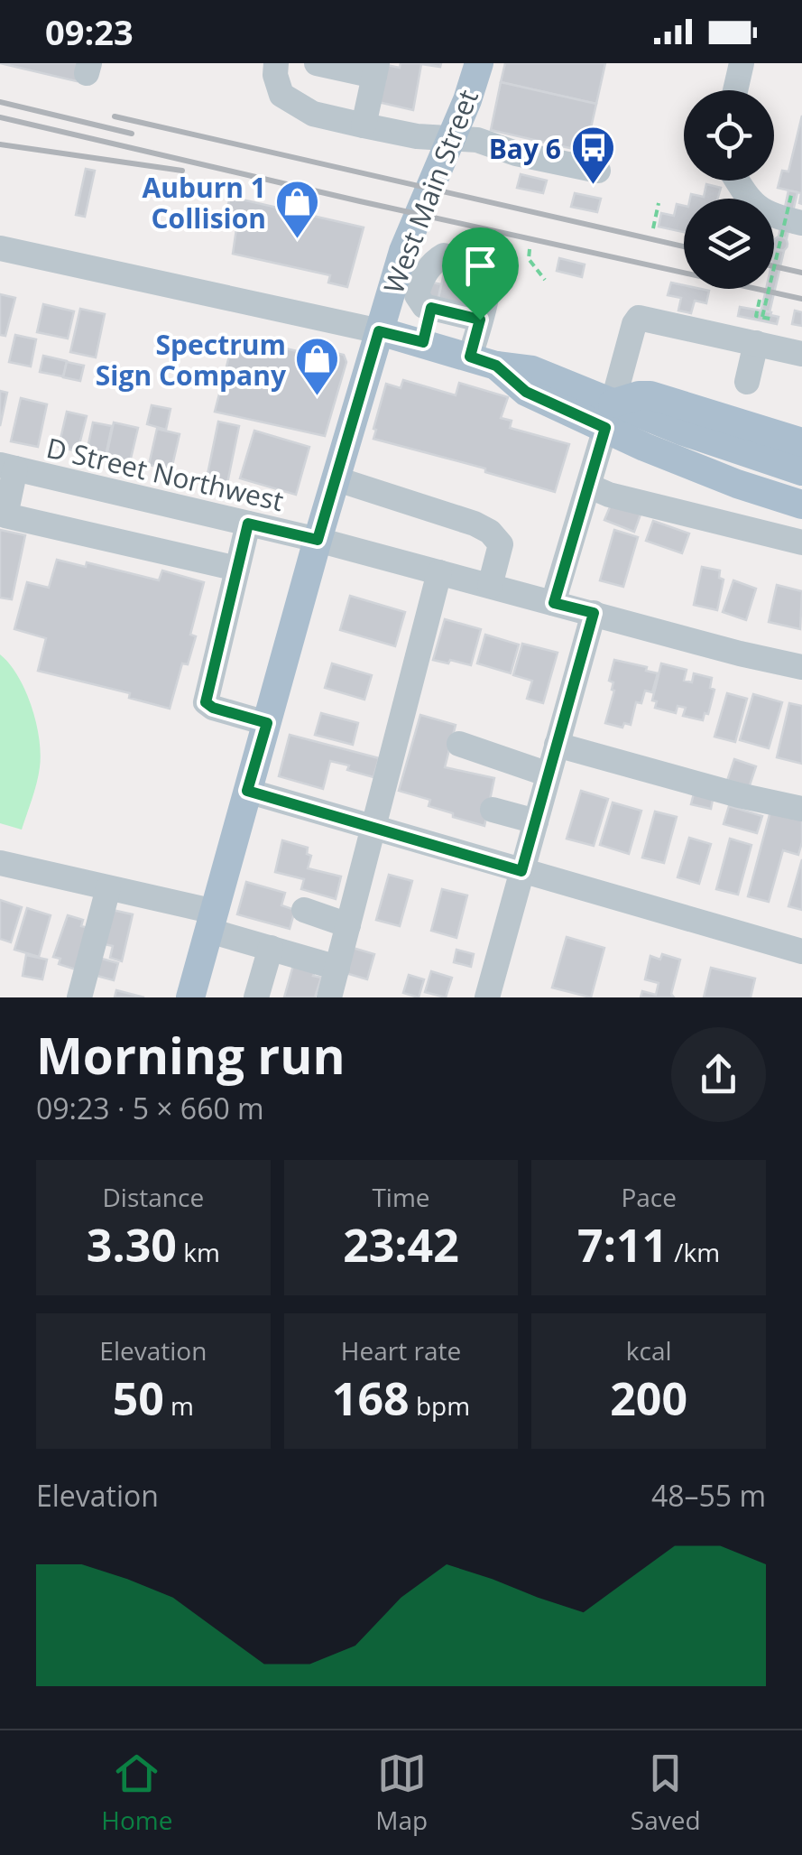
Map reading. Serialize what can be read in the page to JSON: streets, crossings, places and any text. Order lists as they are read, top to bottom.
{
  "streets": {
    "main road": ["West Main Street"],
    "street": ["D Street Northwest"]
  },
  "crossings": [
    ["West Main Street", "D Street Northwest"]
  ],
  "places": {
    "bus stop": ["Bay 6"],
    "shop": ["Auburn 1 Collision", "Spectrum Sign Company"]
  },
  "page": {
    "status": "09:23",
    "heading": ["Morning run", "09:23 · 5 × 660 m"],
    "stats": [
      ["Distance", "3.30 km"],
      ["Time", "23:42"],
      ["Pace", "7:11 /km"],
      ["Elevation", "50 m"],
      ["Heart rate", "168 bpm"],
      ["kcal", "200"]
    ],
    "chart": ["Elevation", "48–55 m"],
    "tabs": ["Home", "Map", "Saved"]
  }
}
